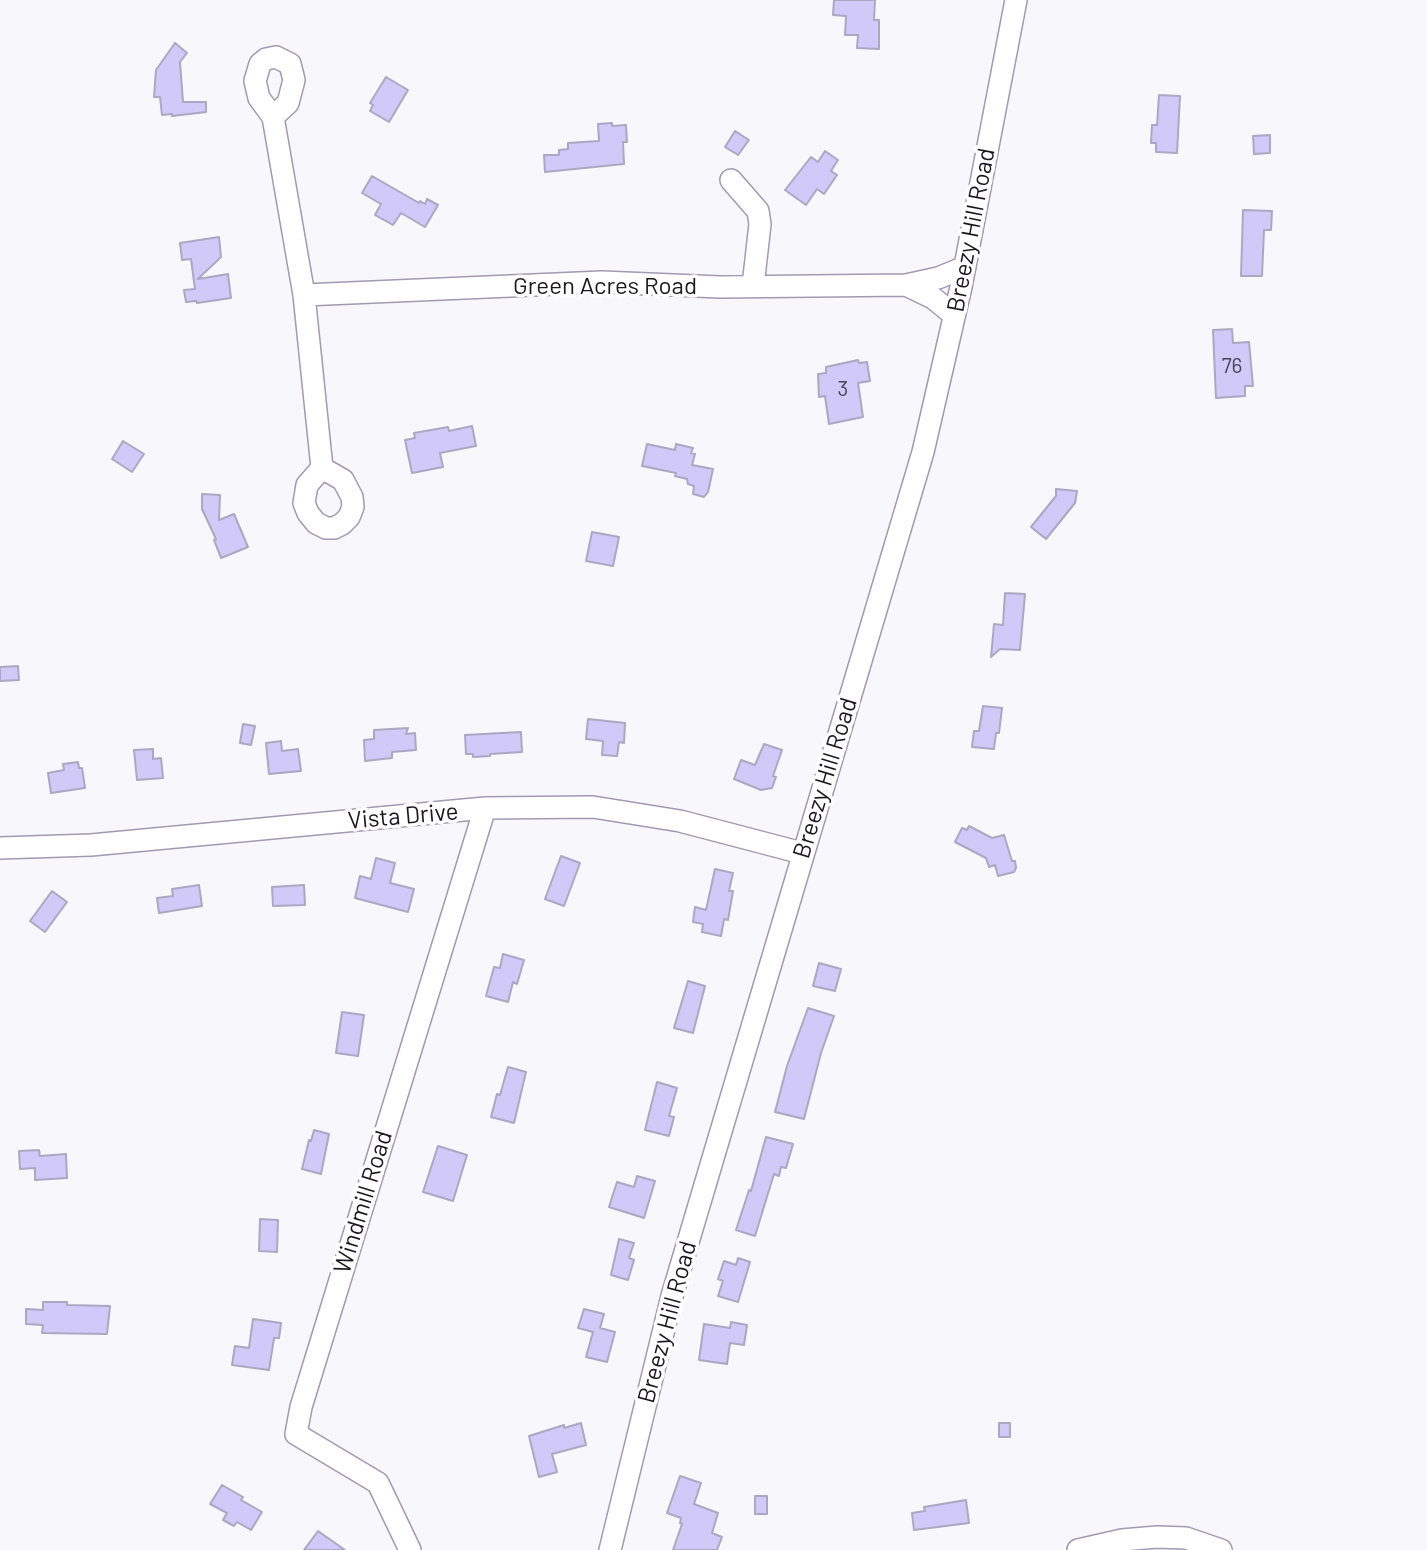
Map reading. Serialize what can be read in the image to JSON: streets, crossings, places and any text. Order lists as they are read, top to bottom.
{
  "streets": {
    "street": [
      "Breezy Hill Road",
      "Green Acres Road",
      "Vista Drive",
      "Windmill Road"
    ]
  },
  "crossings": [
    ["Breezy Hill Road", "Green Acres Road"],
    ["Breezy Hill Road", "Vista Drive"],
    ["Vista Drive", "Windmill Road"]
  ],
  "house_numbers": ["76", "3"]
}
